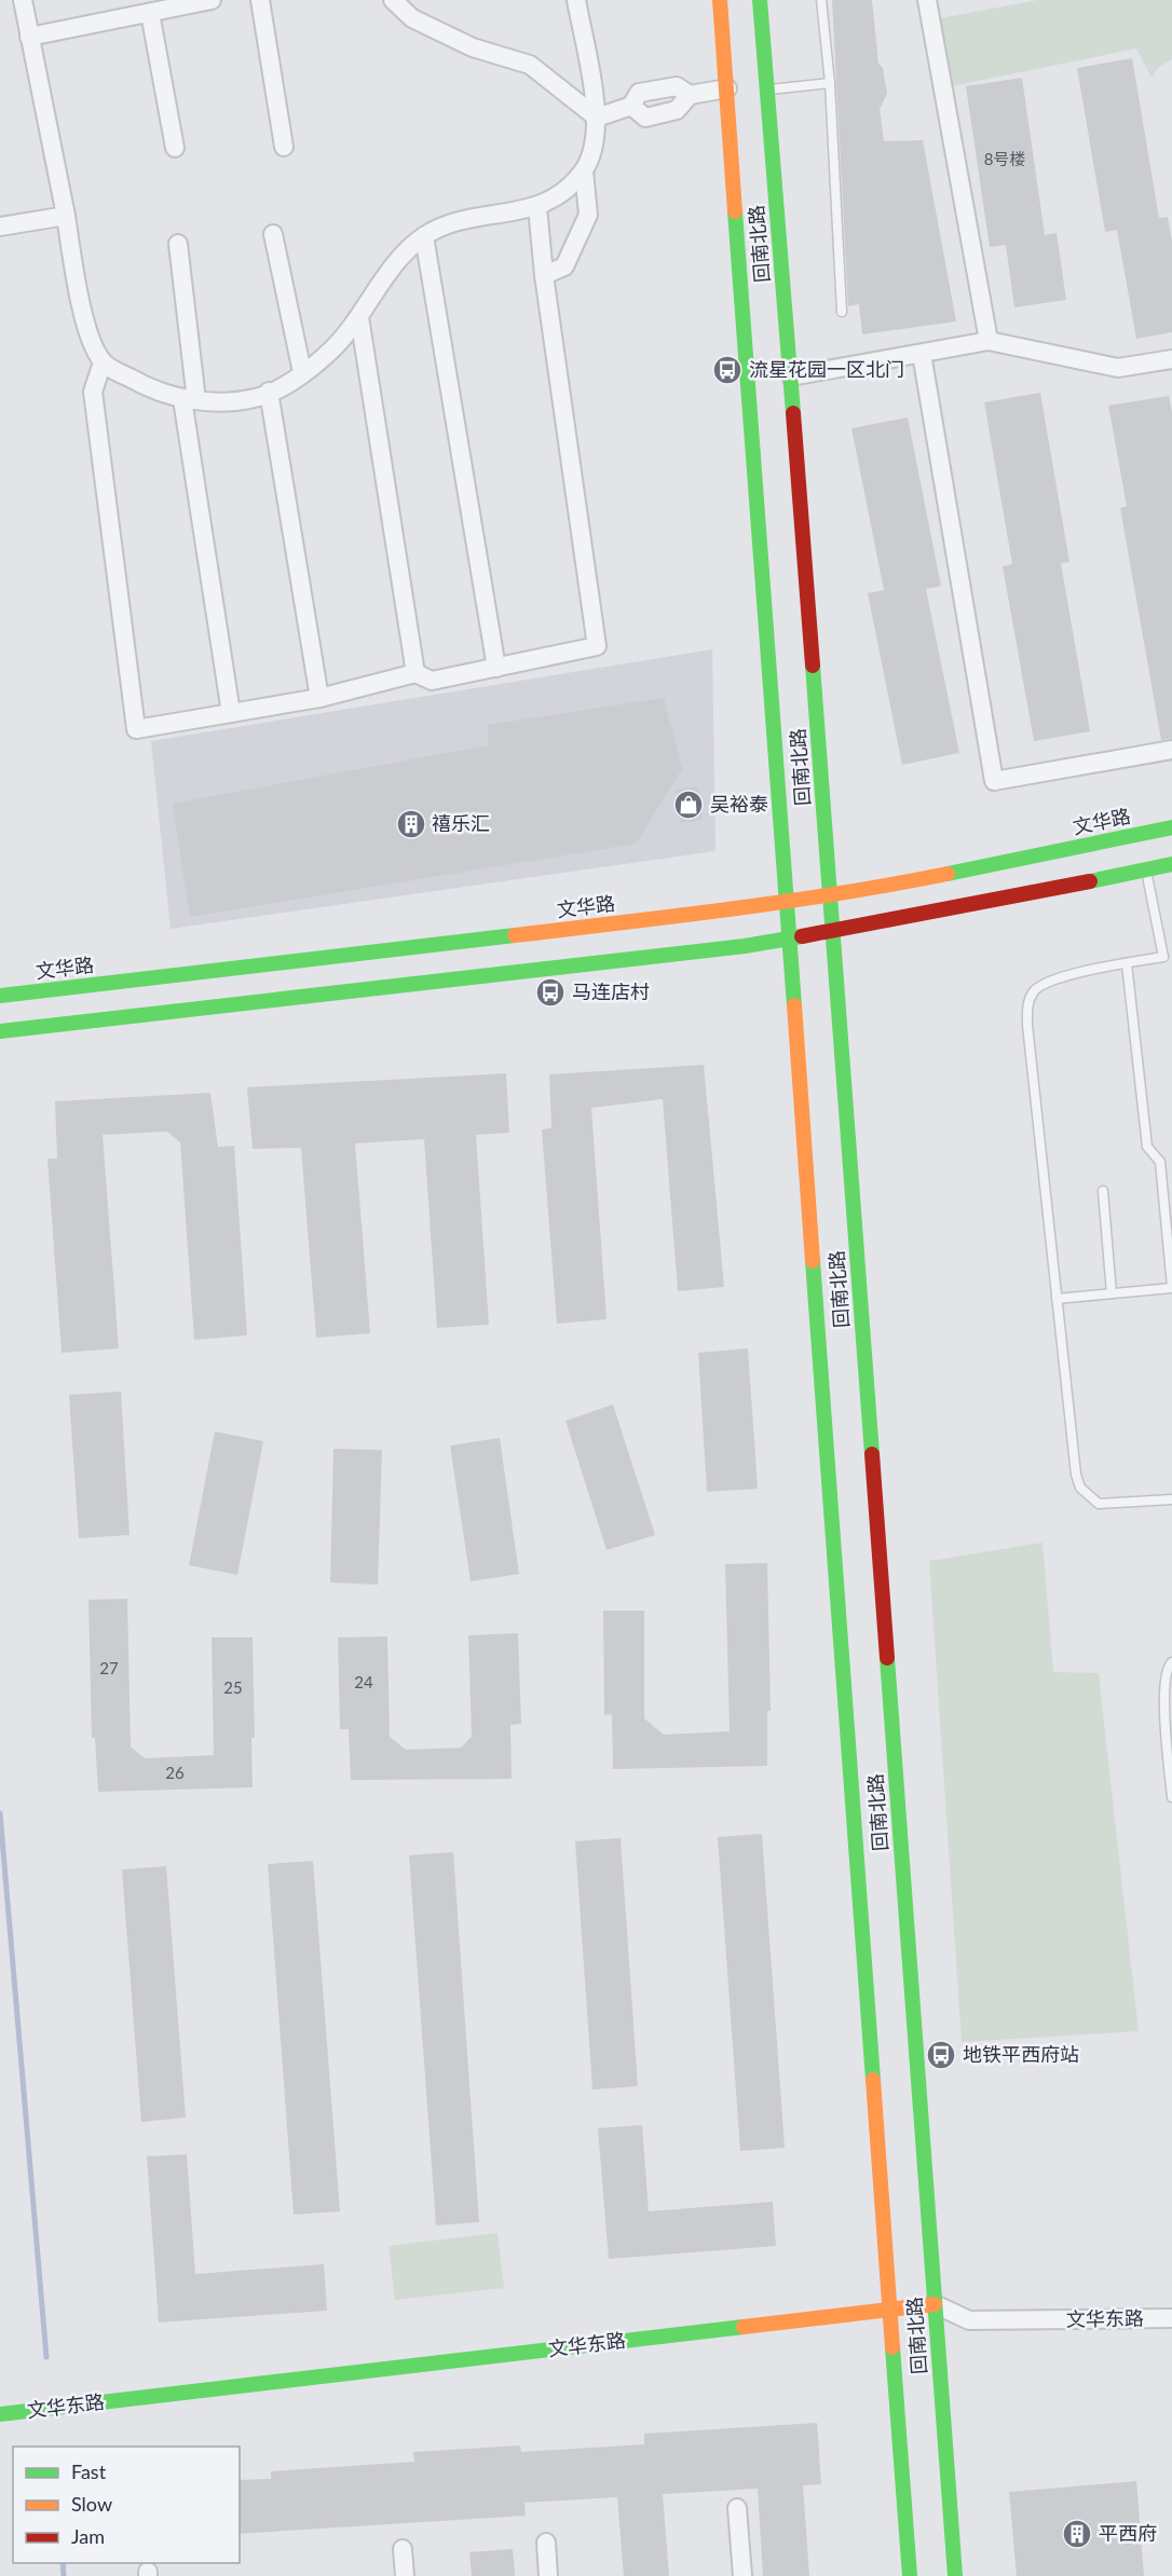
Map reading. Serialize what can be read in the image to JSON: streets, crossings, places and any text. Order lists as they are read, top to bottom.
{
  "streets": {
    "main road": ["回南北路", "文华路", "文华东路"]
  },
  "crossings": [
    ["回南北路", "文华路"],
    ["回南北路", "文华东路"]
  ],
  "places": {
    "bus stop": ["流星花园一区北门", "马连店村", "地铁平西府站"],
    "shop": ["吴裕泰"],
    "building": ["禧乐汇", "平西府"]
  },
  "house_numbers": [
    "8号楼",
    "27",
    "24",
    "25",
    "26"
  ],
  "legend": ["Fast", "Slow", "Jam"]
}
